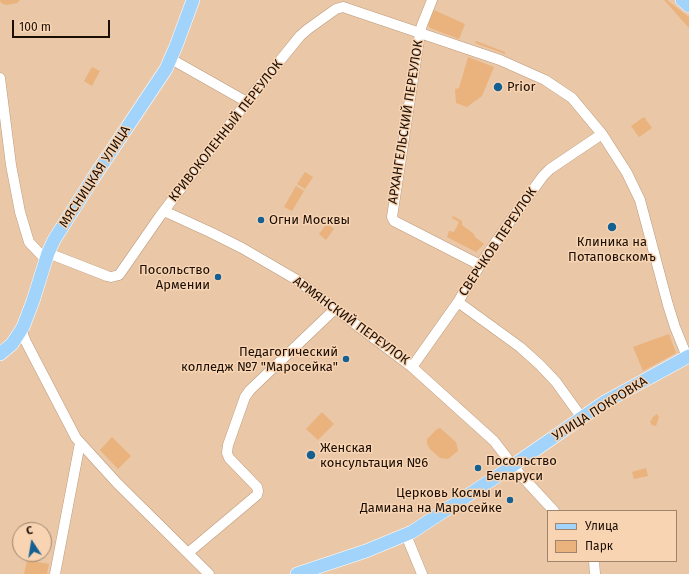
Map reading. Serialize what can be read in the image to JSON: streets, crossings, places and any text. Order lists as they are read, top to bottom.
{
  "streets": {
    "main road": ["МЯСНИЦКАЯ УЛИЦА", "УЛИЦА ПОКРОВКА"],
    "street": [
      "АРХАНГЕЛЬСКИЙ ПЕРЕУЛОК",
      "КРИВОКОЛЕННЫЙ ПЕРЕУЛОК",
      "СВЕРЧКОВ ПЕРЕУЛОК",
      "АРМЯНСКИЙ ПЕРЕУЛОК"
    ]
  },
  "crossings": [
    ["АРХАНГЕЛЬСКИЙ ПЕРЕУЛОК", "КРИВОКОЛЕННЫЙ ПЕРЕУЛОК"],
    ["АРХАНГЕЛЬСКИЙ ПЕРЕУЛОК", "СВЕРЧКОВ ПЕРЕУЛОК"],
    ["КРИВОКОЛЕННЫЙ ПЕРЕУЛОК", "МЯСНИЦКАЯ УЛИЦА"],
    ["КРИВОКОЛЕННЫЙ ПЕРЕУЛОК", "АРМЯНСКИЙ ПЕРЕУЛОК"],
    ["СВЕРЧКОВ ПЕРЕУЛОК", "АРМЯНСКИЙ ПЕРЕУЛОК"],
    ["АРМЯНСКИЙ ПЕРЕУЛОК", "УЛИЦА ПОКРОВКА"]
  ],
  "places": [
    "Prior",
    "Огни Москвы",
    "Клиника на Потаповскомъ",
    "Посольство Армении",
    "Педагогический колледж №7 \"Маросейка\"",
    "Женская консультация №6",
    "Посольство Беларуси",
    "Церковь Космы и Дамиана на Маросейке"
  ],
  "legend": ["Улица", "Парк"],
  "scale_bar": "100 m",
  "north": "top"
}
